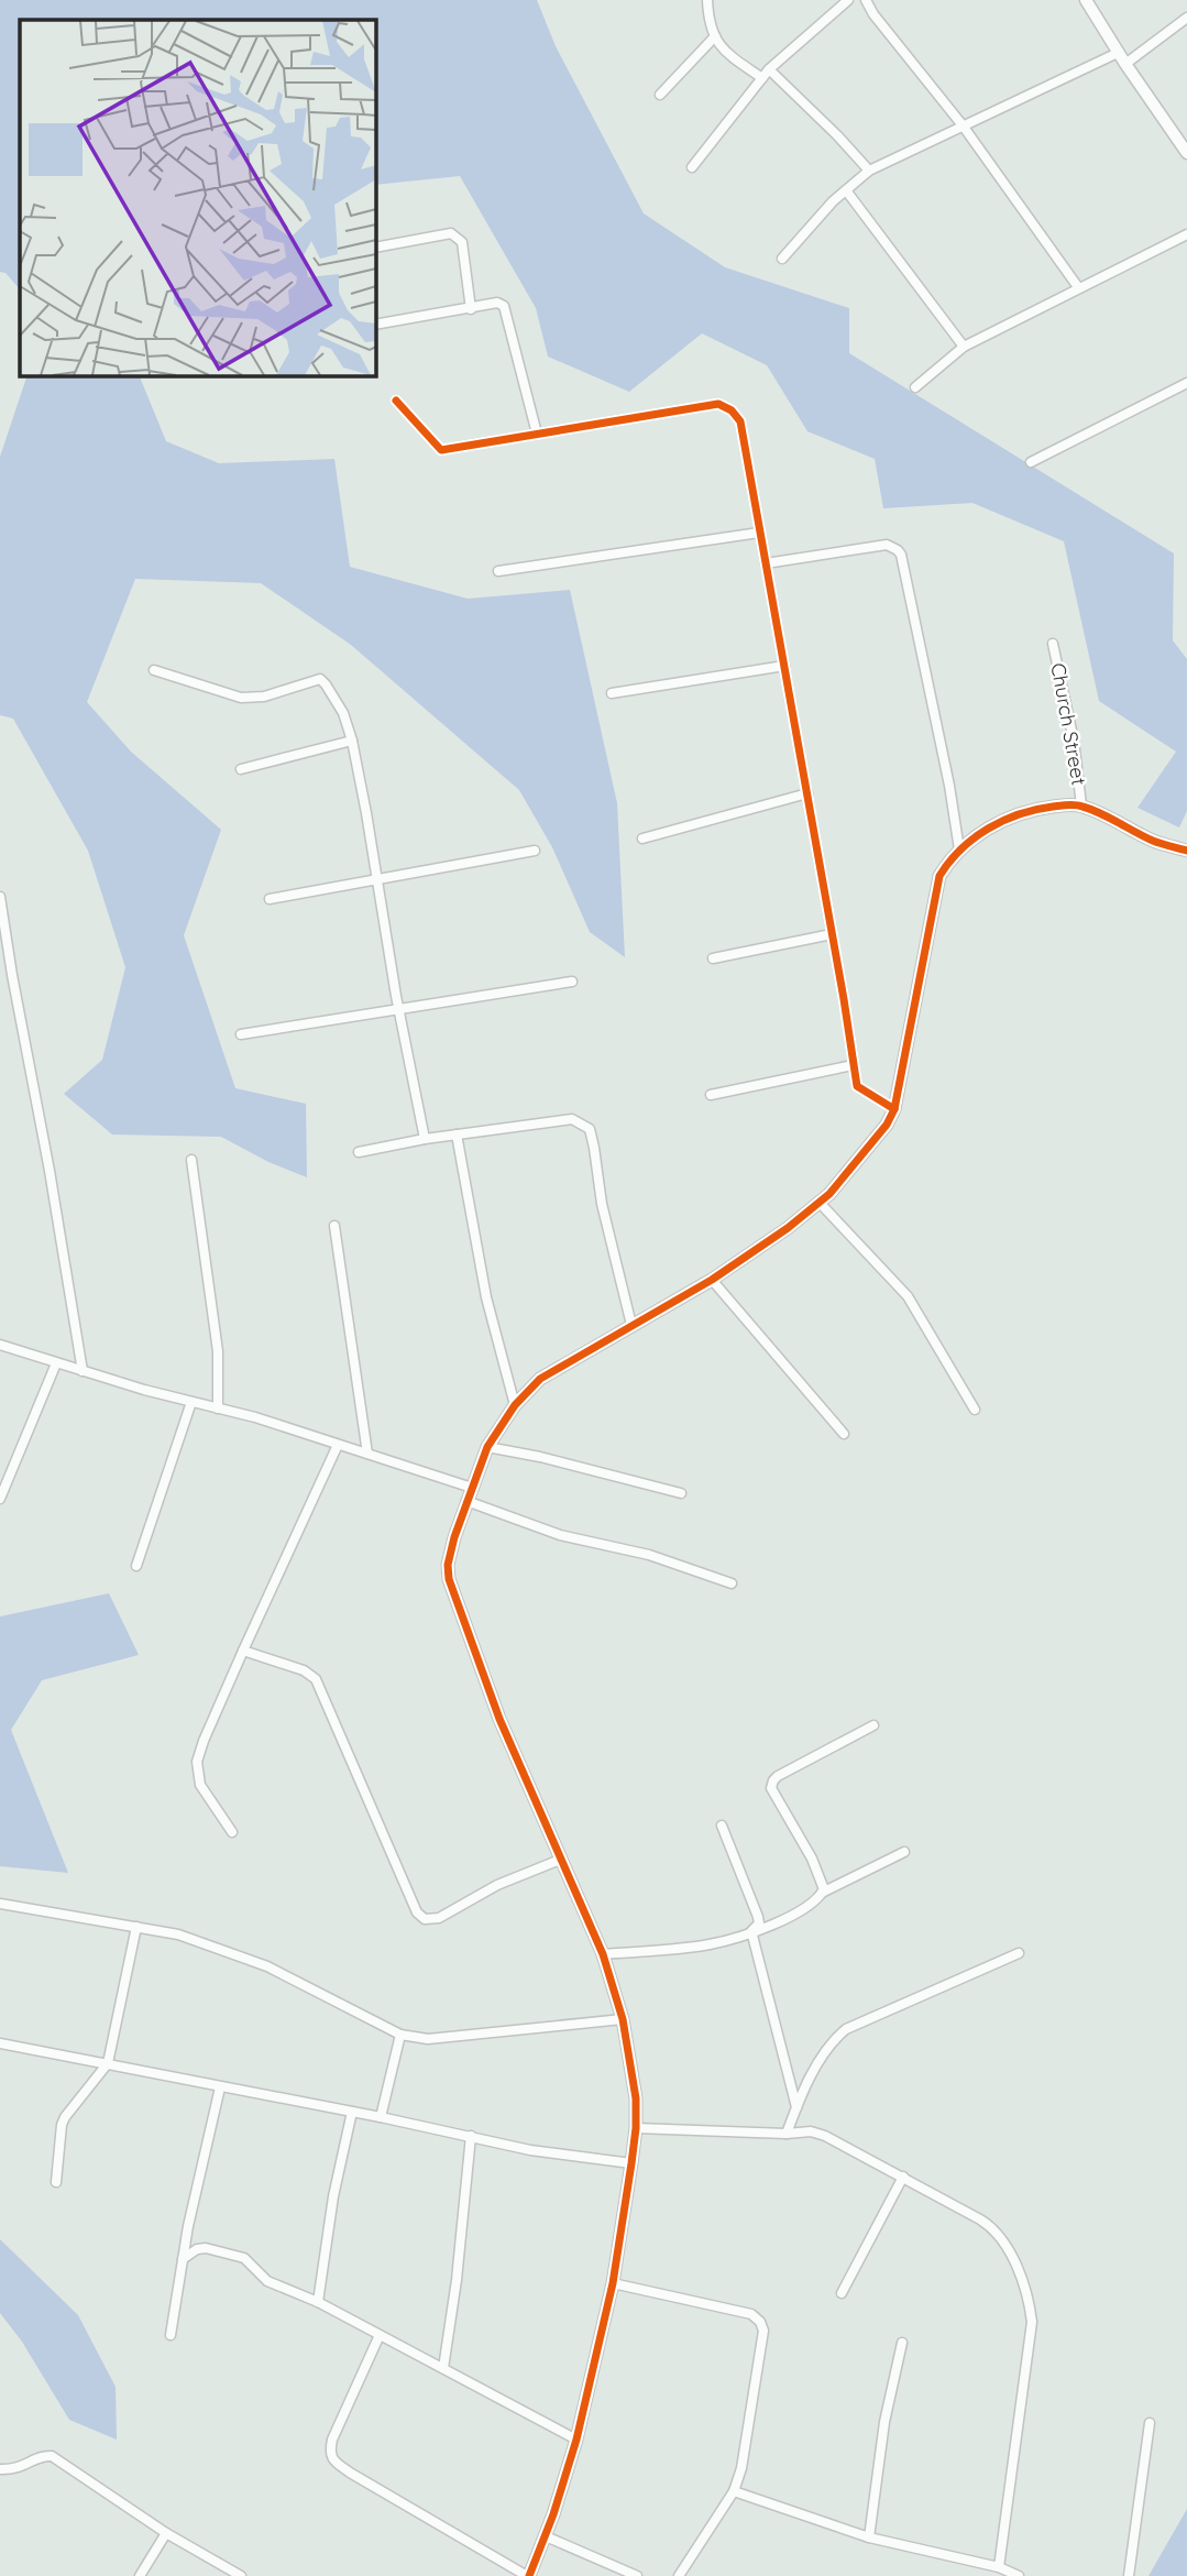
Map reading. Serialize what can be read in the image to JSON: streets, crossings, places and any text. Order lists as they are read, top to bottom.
{
  "streets": {
    "street": ["Church Street"]
  }
}
